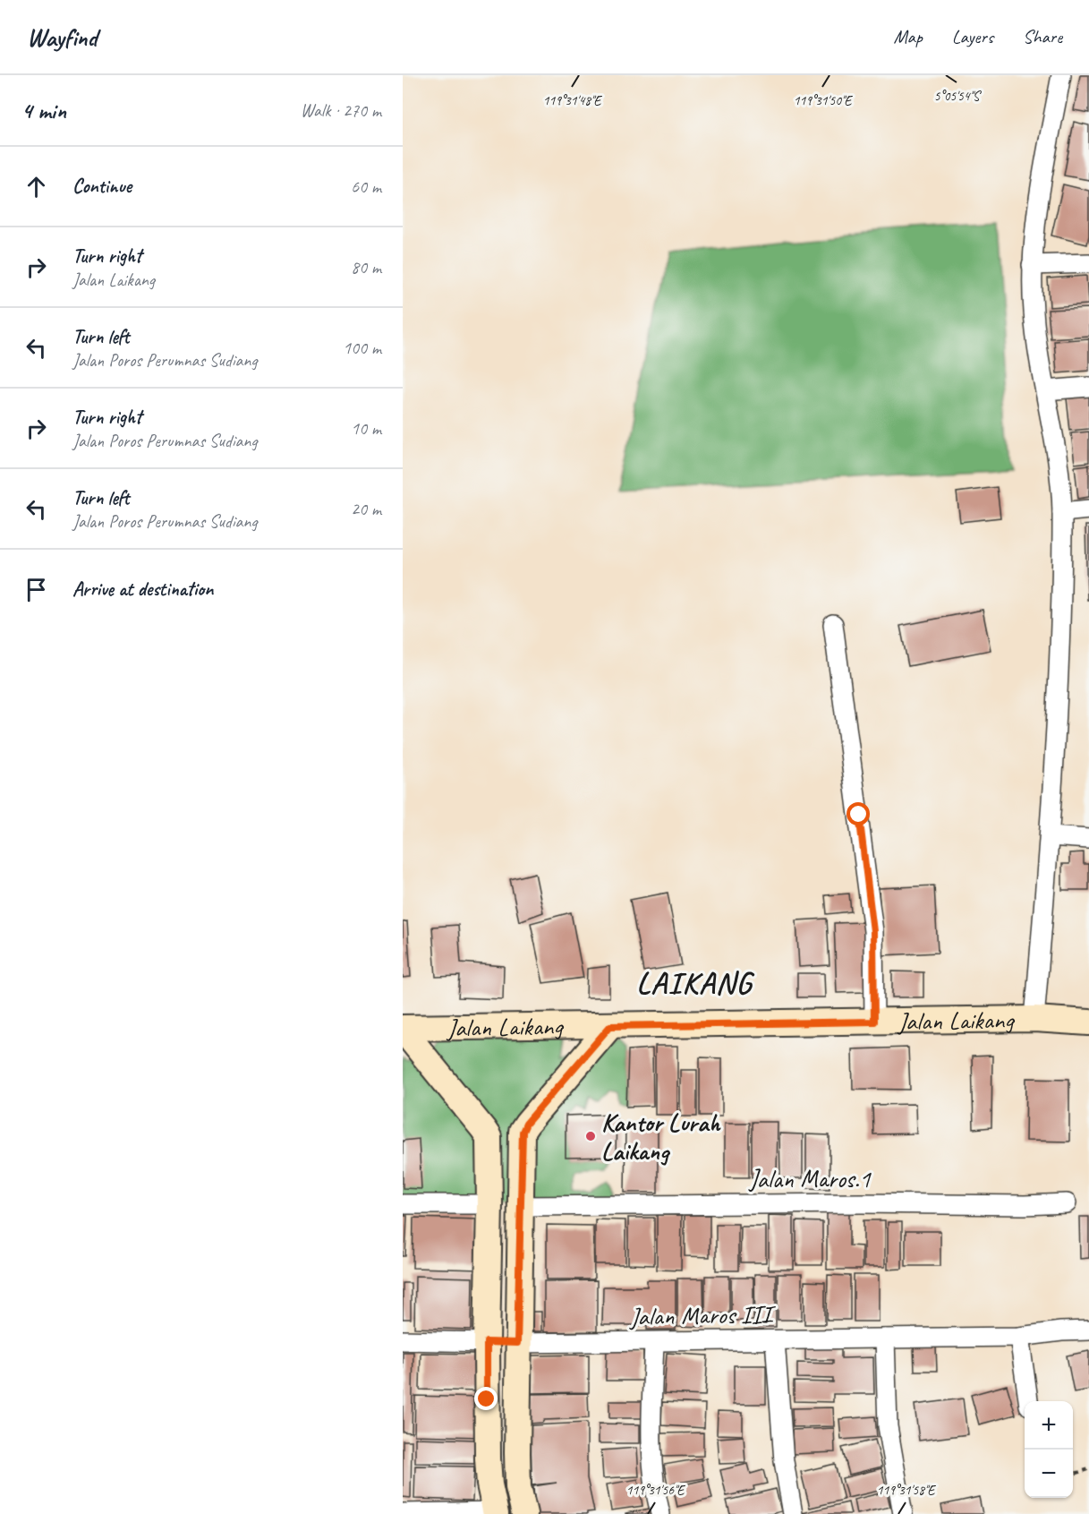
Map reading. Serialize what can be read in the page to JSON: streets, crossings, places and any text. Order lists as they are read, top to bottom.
{
  "streets": {
    "street": ["Jalan Laikang", "Jalan Maros.1", "Jalan Maros III"]
  },
  "districts": ["LAIKANG"],
  "places": ["Kantor Lurah Laikang"],
  "page": {
    "header": "Wayfind",
    "nav": ["Map", "Layers", "Share"],
    "heading": ["4 min", "Walk · 270 m"],
    "list": [
      ["Continue", "60 m"],
      ["Turn right", "Jalan Laikang", "80 m"],
      ["Turn left", "Jalan Poros Perumnas Sudiang", "100 m"],
      ["Turn right", "Jalan Poros Perumnas Sudiang", "10 m"],
      ["Turn left", "Jalan Poros Perumnas Sudiang", "20 m"],
      "Arrive at destination"
    ],
    "map_buttons": ["+", "−"]
  },
  "coordinates": [
    "5°05'54\"S",
    "119°31'48\"E",
    "119°31'50\"E",
    "119°31'56\"E",
    "119°31'58\"E"
  ]
}
